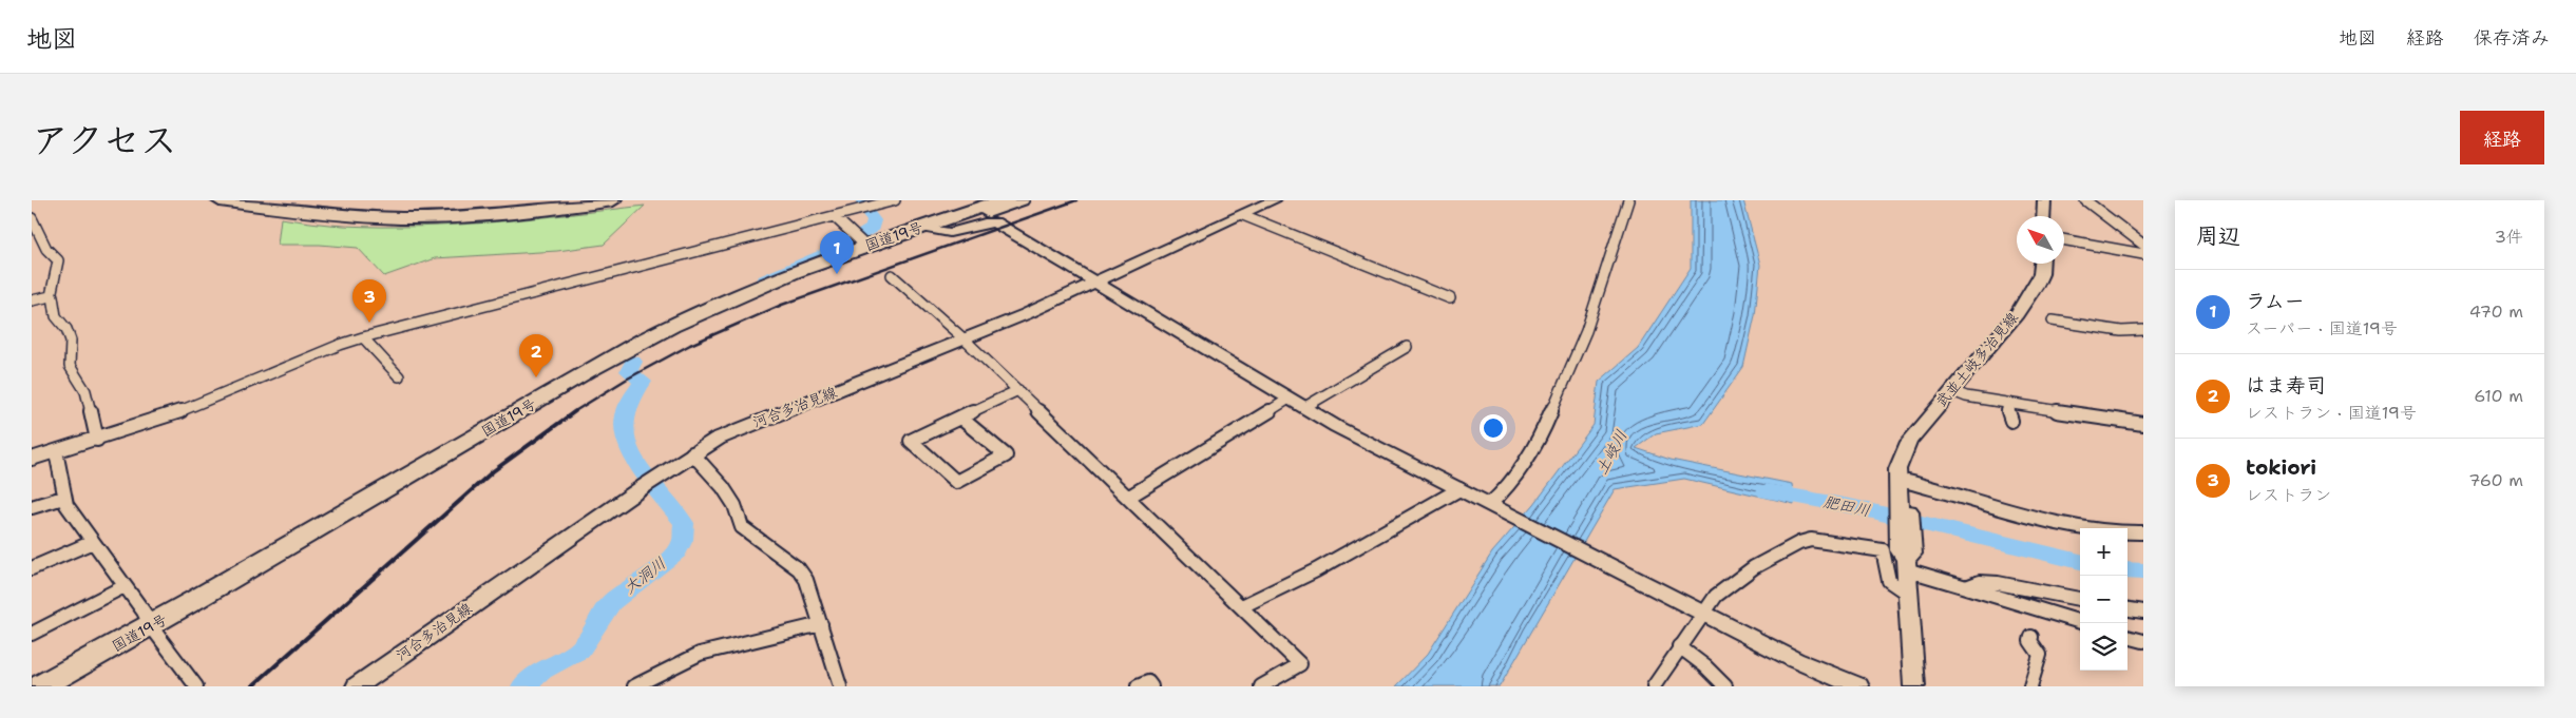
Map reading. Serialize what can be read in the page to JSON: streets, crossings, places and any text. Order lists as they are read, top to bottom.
{
  "streets": {
    "highway": ["国道19号"],
    "main road": ["武並土岐多治見線", "河合多治見線"]
  },
  "water": ["土岐川", "肥田川", "大洞川"],
  "north": "top left",
  "page": {
    "header": "地図",
    "nav": ["地図", "経路", "保存済み"],
    "title": "アクセス",
    "buttons": "経路",
    "heading": ["周辺", "3件"],
    "pins": ["1", "3", "2"],
    "list": [
      {
        "mark": "1",
        "name": "ラムー",
        "note": "スーパー · 国道19号",
        "value": "470 m"
      },
      {
        "mark": "2",
        "name": "はま寿司",
        "note": "レストラン · 国道19号",
        "value": "610 m"
      },
      {
        "mark": "3",
        "name": "tokiori",
        "note": "レストラン",
        "value": "760 m"
      }
    ],
    "map_buttons": ["+", "−"]
  }
}
